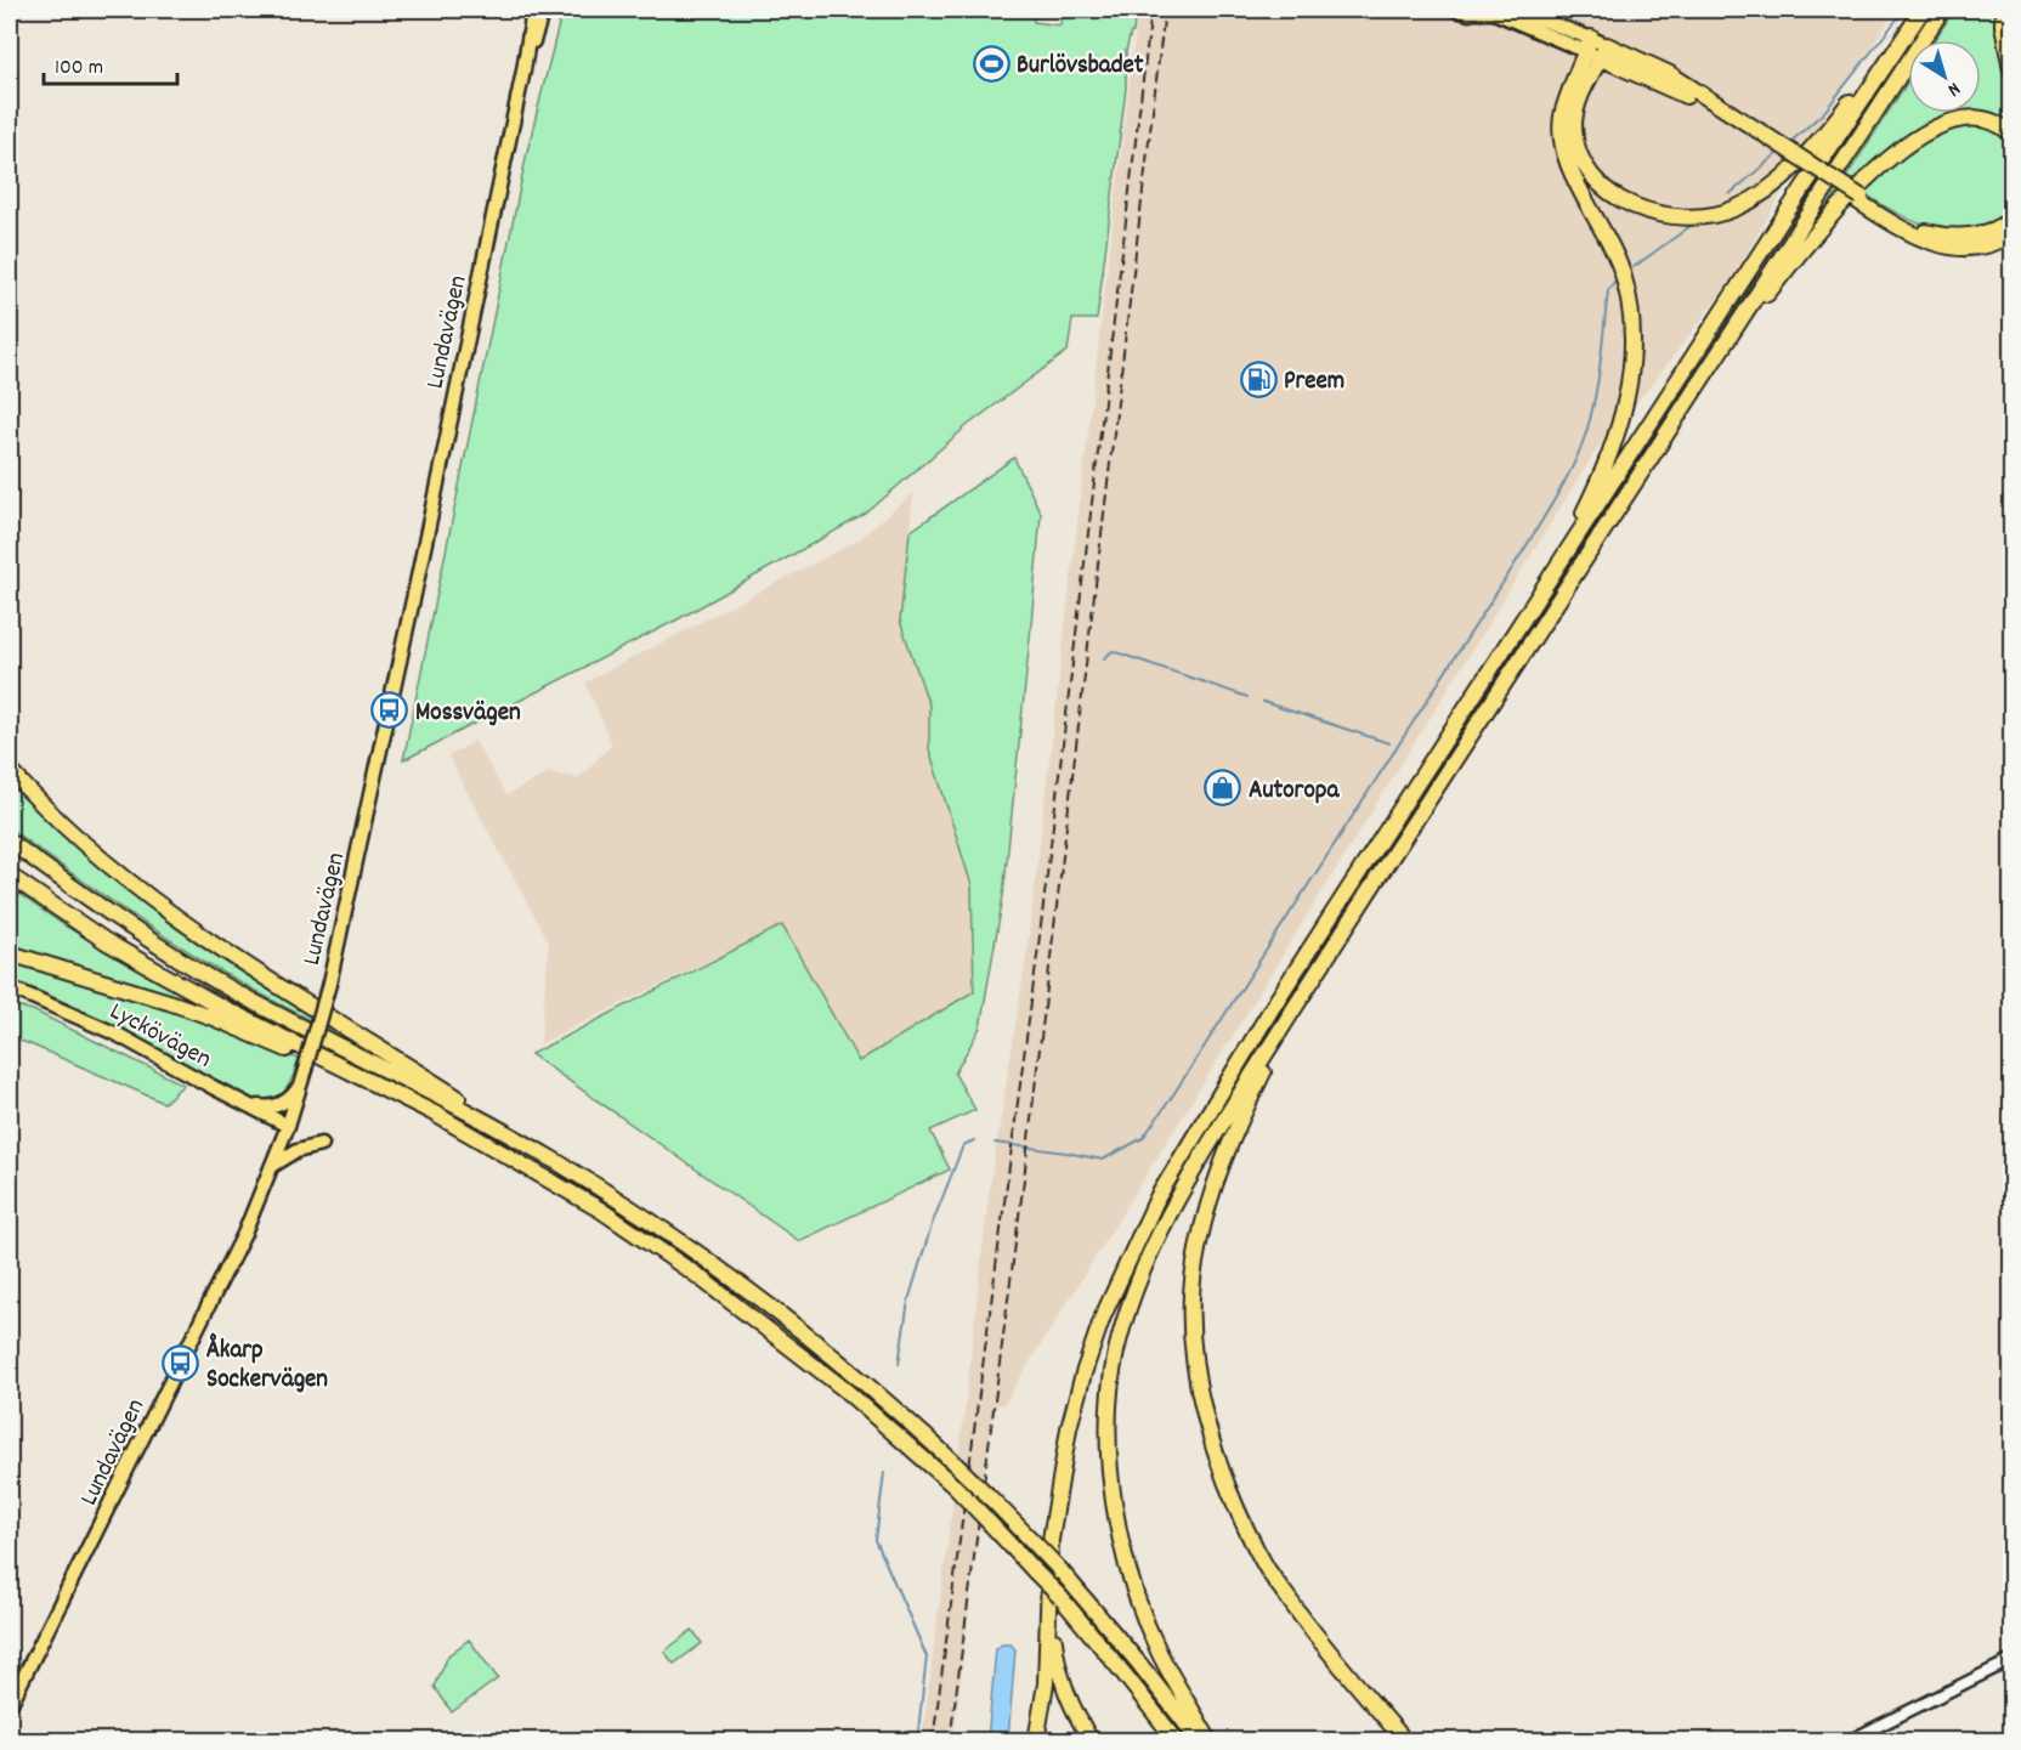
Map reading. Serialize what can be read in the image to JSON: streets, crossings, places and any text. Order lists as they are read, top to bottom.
{
  "streets": {
    "main road": ["Lundavägen", "Lyckövägen"]
  },
  "crossings": [
    ["Lundavägen", "Lyckövägen"]
  ],
  "places": {
    "sports": ["Burlövsbadet"],
    "fuel station": ["Preem"],
    "bus stop": ["Mossvägen", "Åkarp Sockervägen"],
    "shop": ["Autoropa"]
  },
  "scale_bar": "100 m",
  "north": "bottom right"
}
